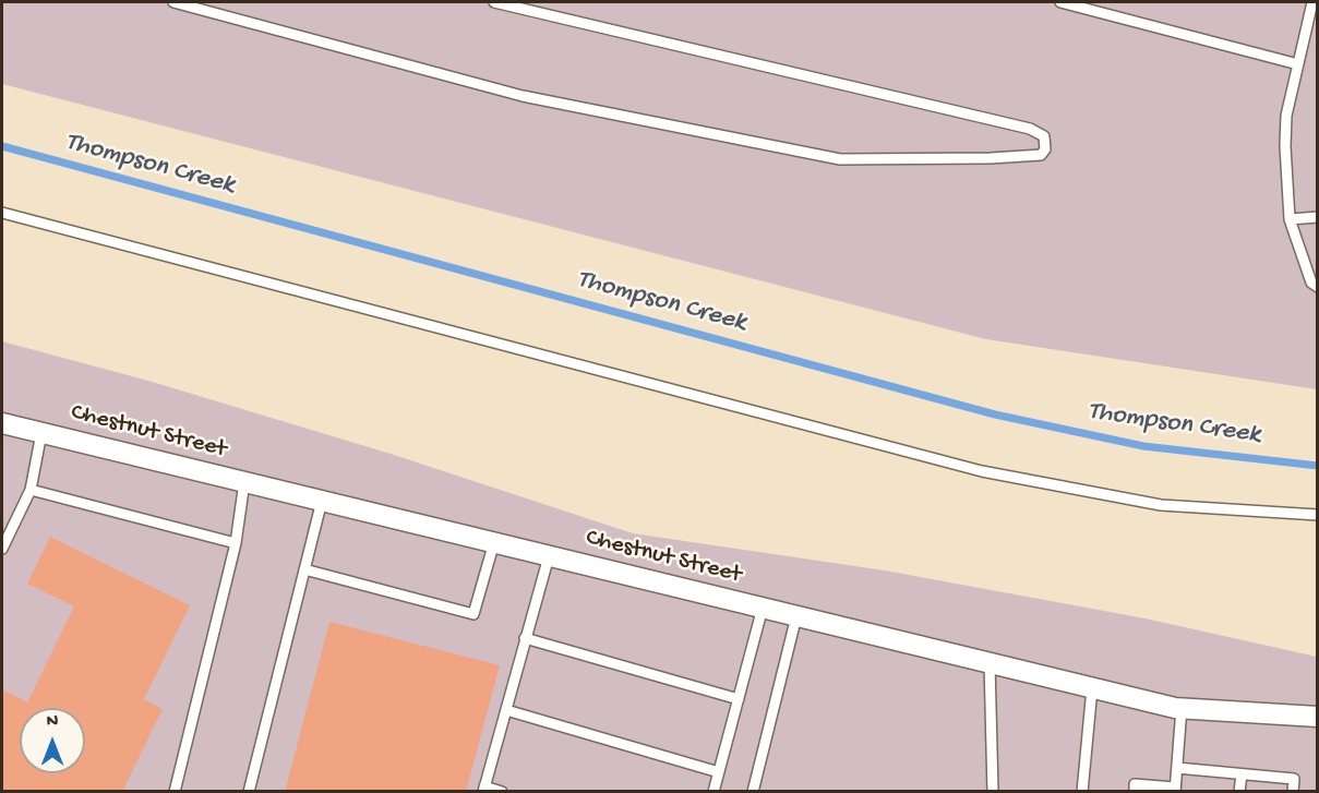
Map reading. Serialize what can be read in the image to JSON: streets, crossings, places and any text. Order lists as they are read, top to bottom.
{
  "streets": {
    "street": ["Chestnut Street"]
  },
  "water": ["Thompson Creek"],
  "north": "top"
}
